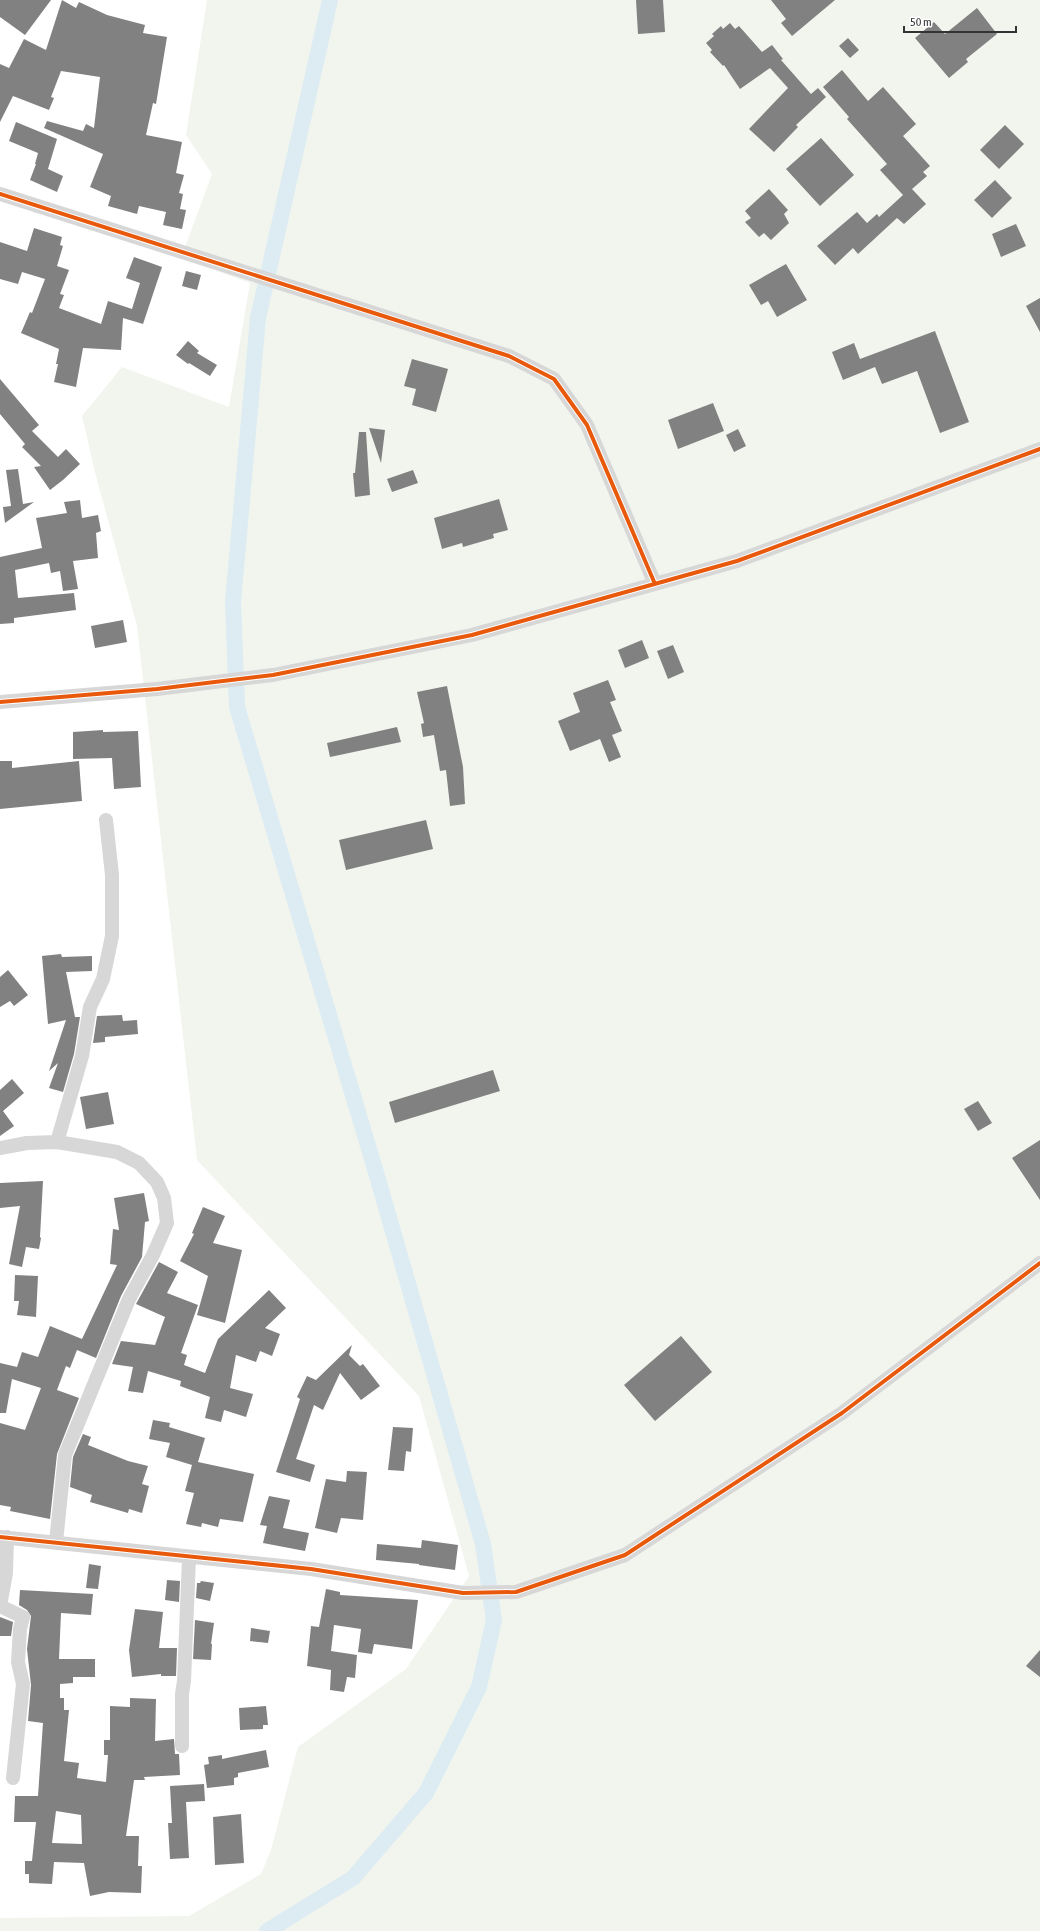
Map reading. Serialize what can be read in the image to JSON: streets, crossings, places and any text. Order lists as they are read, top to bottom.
{
  "scale_bar": "50 m"
}
